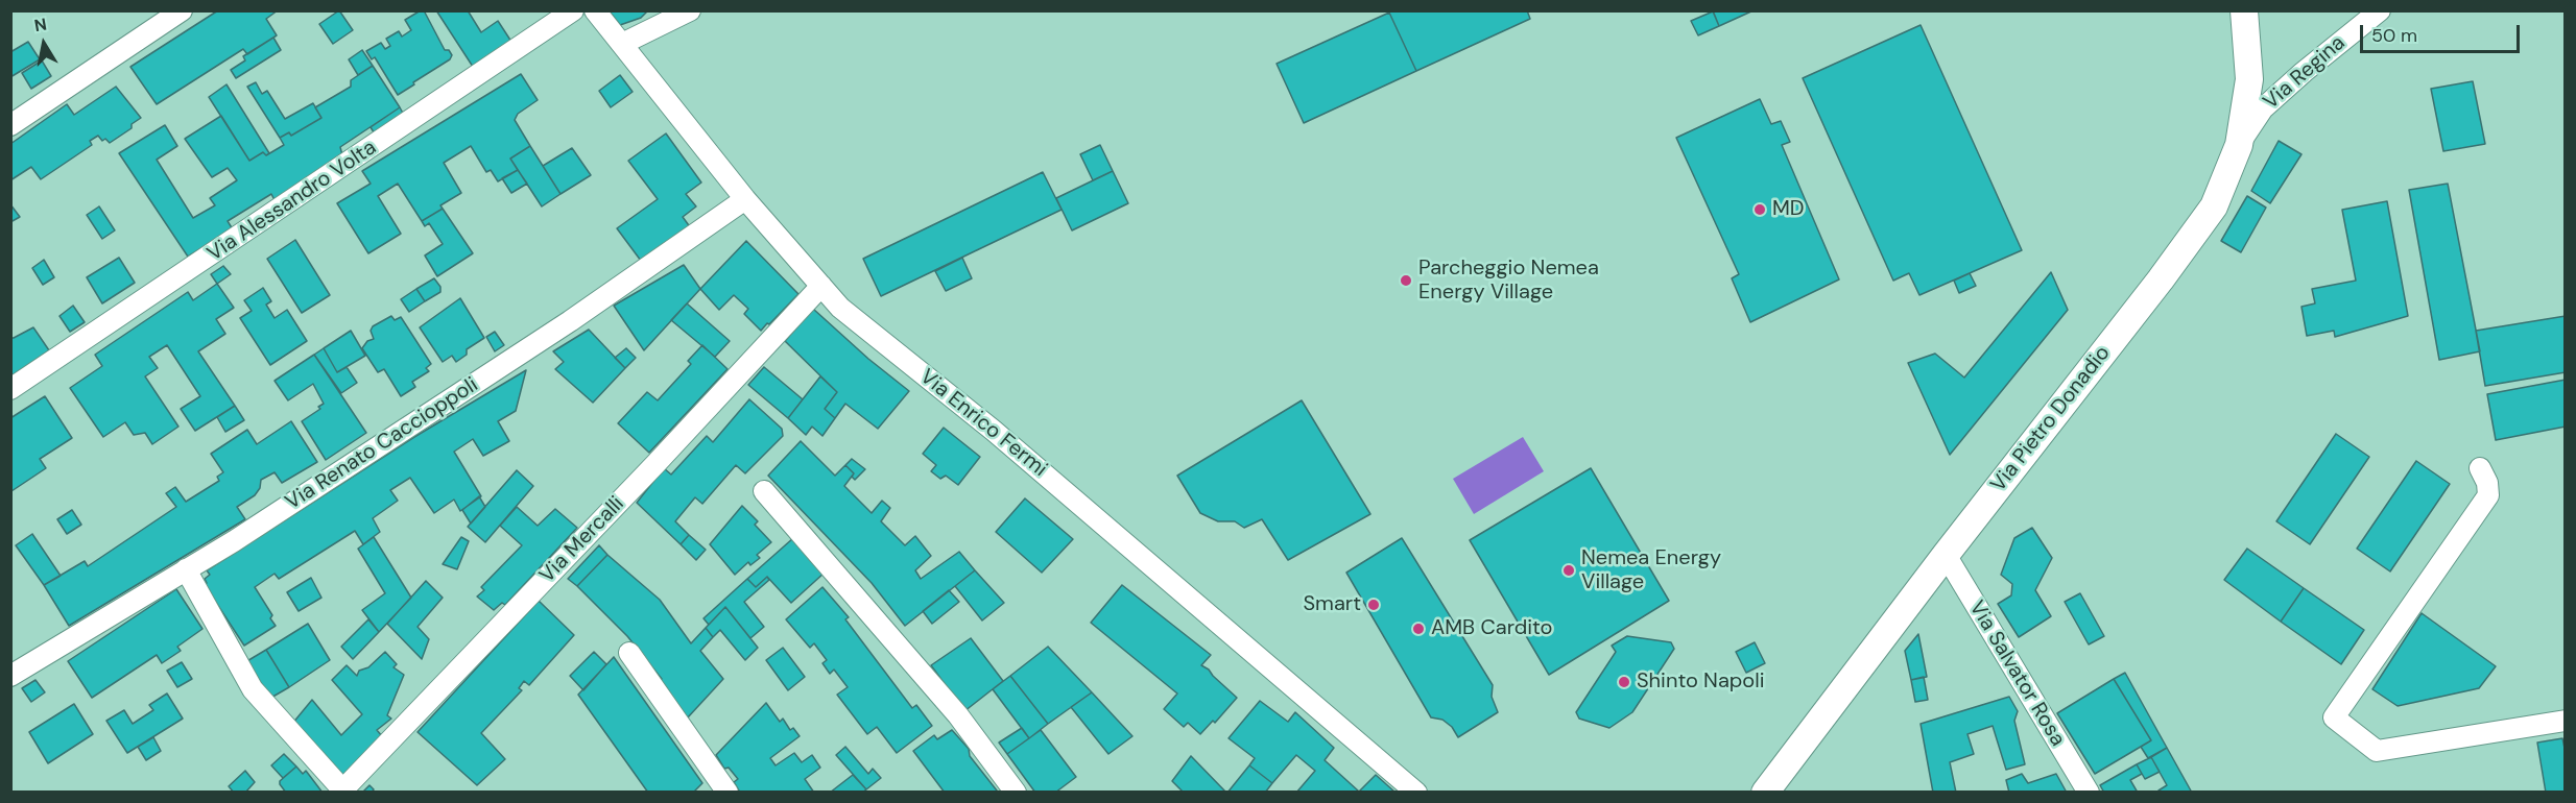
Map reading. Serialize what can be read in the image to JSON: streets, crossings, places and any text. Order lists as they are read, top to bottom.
{
  "streets": {
    "main road": ["Via Pietro Donadio"],
    "street": [
      "Via Regina",
      "Via Alessandro Volta",
      "Via Enrico Fermi",
      "Via Renato Caccioppoli",
      "Via Mercalli",
      "Via Salvator Rosa"
    ]
  },
  "crossings": [
    ["Via Regina", "Via Pietro Donadio"],
    ["Via Pietro Donadio", "Via Salvator Rosa"],
    ["Via Enrico Fermi", "Via Renato Caccioppoli"],
    ["Via Enrico Fermi", "Via Mercalli"]
  ],
  "places": [
    "MD",
    "Parcheggio Nemea Energy Village",
    "Nemea Energy Village",
    "Smart",
    "AMB Cardito",
    "Shinto Napoli"
  ],
  "scale_bar": "50 m",
  "north": "top"
}
